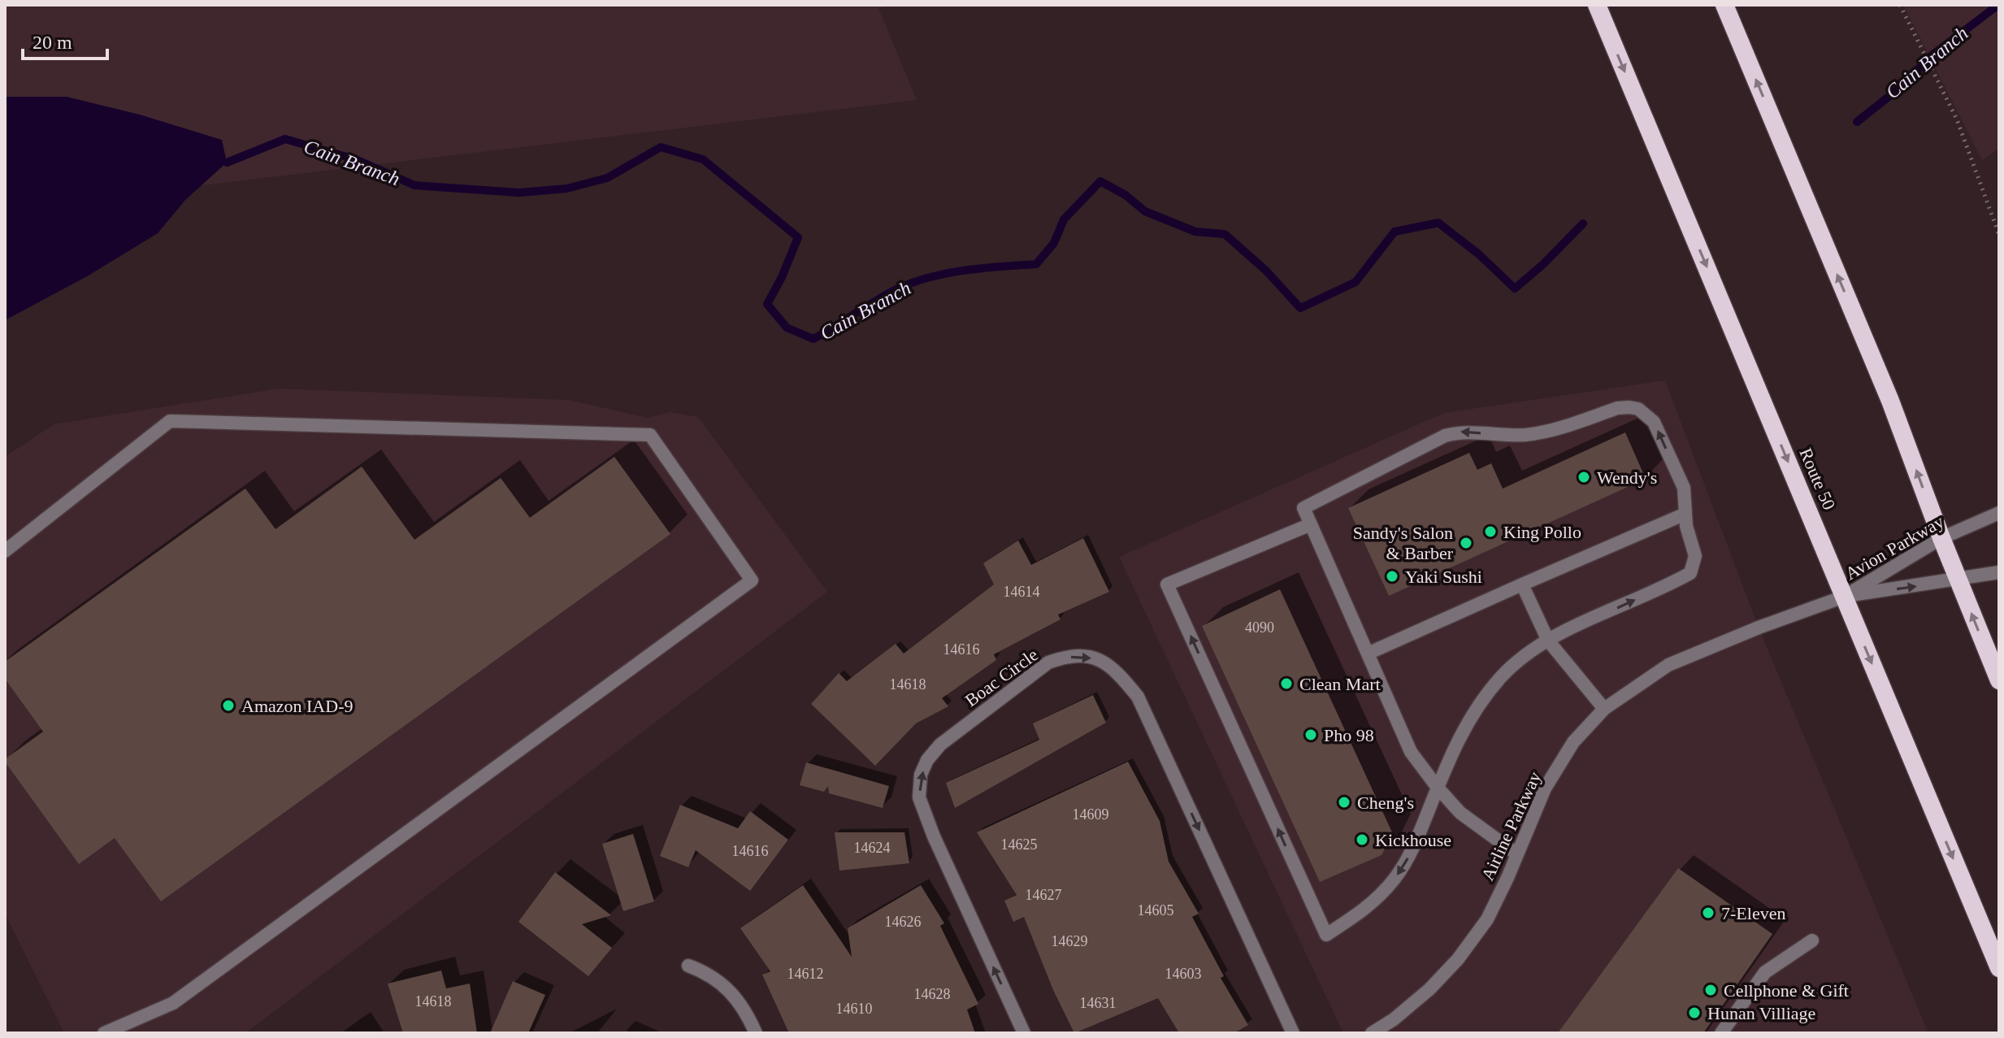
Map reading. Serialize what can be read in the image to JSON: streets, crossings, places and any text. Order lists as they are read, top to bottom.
{
  "streets": {
    "highway": ["Route 50"],
    "street": ["Avion Parkway", "Boac Circle", "Airline Parkway"]
  },
  "crossings": [
    ["Route 50", "Avion Parkway"],
    ["Route 50", "Airline Parkway"],
    ["Avion Parkway", "Airline Parkway"]
  ],
  "water": ["Cain Branch"],
  "places": [
    "Wendy's",
    "King Pollo",
    "Sandy's Salon & Barber",
    "Yaki Sushi",
    "Clean Mart",
    "Amazon IAD-9",
    "Pho 98",
    "Cheng's",
    "Kickhouse",
    "7-Eleven",
    "Cellphone & Gift",
    "Hunan Villiage"
  ],
  "house_numbers": [
    "14614",
    "4090",
    "14616",
    "14618",
    "14609",
    "14625",
    "14624",
    "14616",
    "14627",
    "14605",
    "14626",
    "14629",
    "14612",
    "14603",
    "14628",
    "14618",
    "14631",
    "14610"
  ],
  "scale_bar": "20 m"
}
